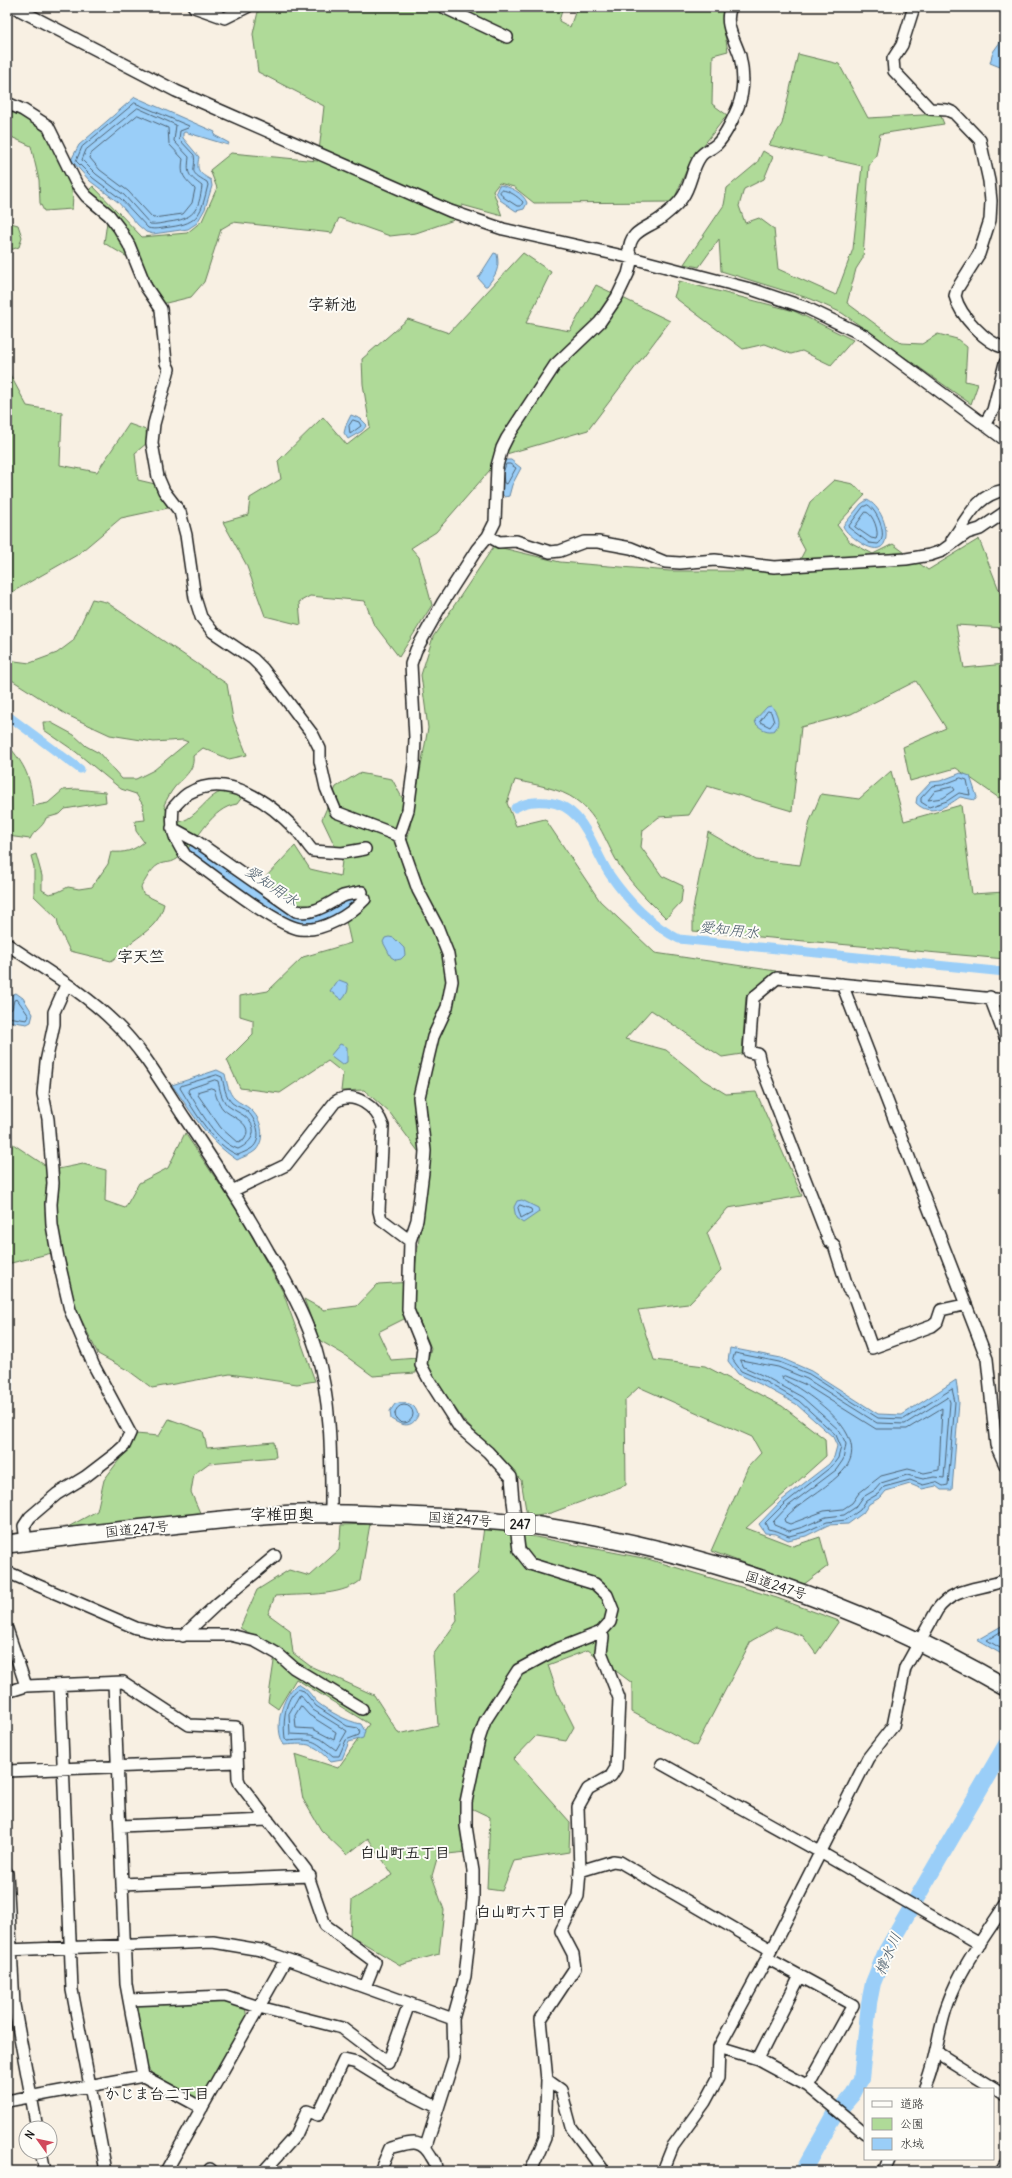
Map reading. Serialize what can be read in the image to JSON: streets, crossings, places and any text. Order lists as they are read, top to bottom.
{
  "streets": {
    "highway": ["国道247号", "247"]
  },
  "districts": [
    "字新池",
    "字天竺",
    "字椎田奥",
    "白山町五丁目",
    "白山町六丁目",
    "かじま台二丁目"
  ],
  "water": ["愛知用水", "樽水川"],
  "legend": ["道路", "公園", "水域"],
  "north": "top left"
}
